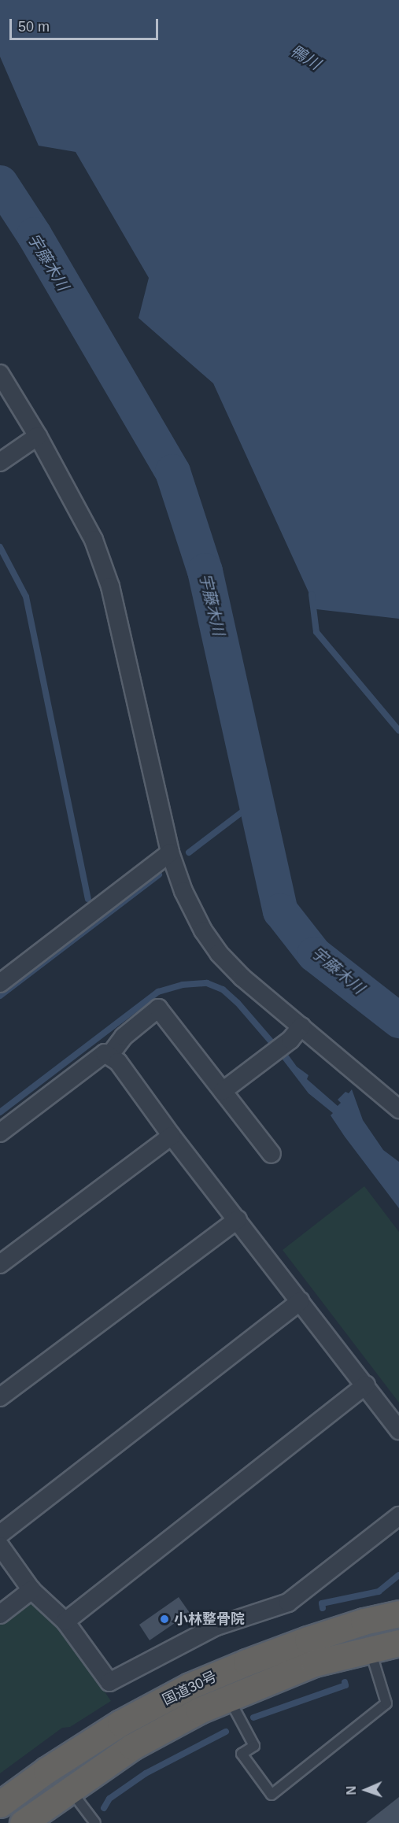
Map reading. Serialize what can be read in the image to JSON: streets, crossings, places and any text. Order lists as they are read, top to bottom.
{
  "streets": {
    "highway": ["国道30号"]
  },
  "water": ["鴨川", "宇藤木川"],
  "places": ["小林整骨院"],
  "scale_bar": "50 m",
  "north": "left"
}
